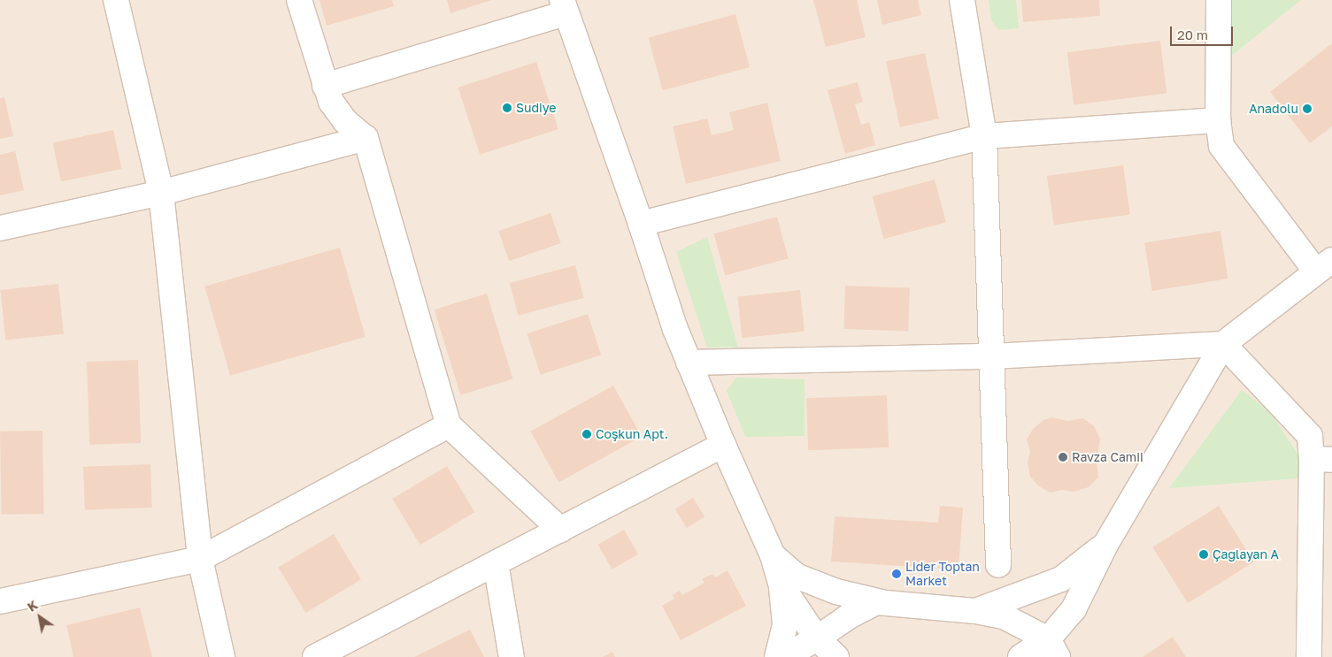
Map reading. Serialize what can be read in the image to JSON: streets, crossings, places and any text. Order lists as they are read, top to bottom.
{
  "places": [
    "Sudiye",
    "Anadolu",
    "Coşkun Apt.",
    "Ravza Camii",
    "Çağlayan A",
    "Lider Toptan Market"
  ],
  "scale_bar": "20 m",
  "north": "top left"
}
